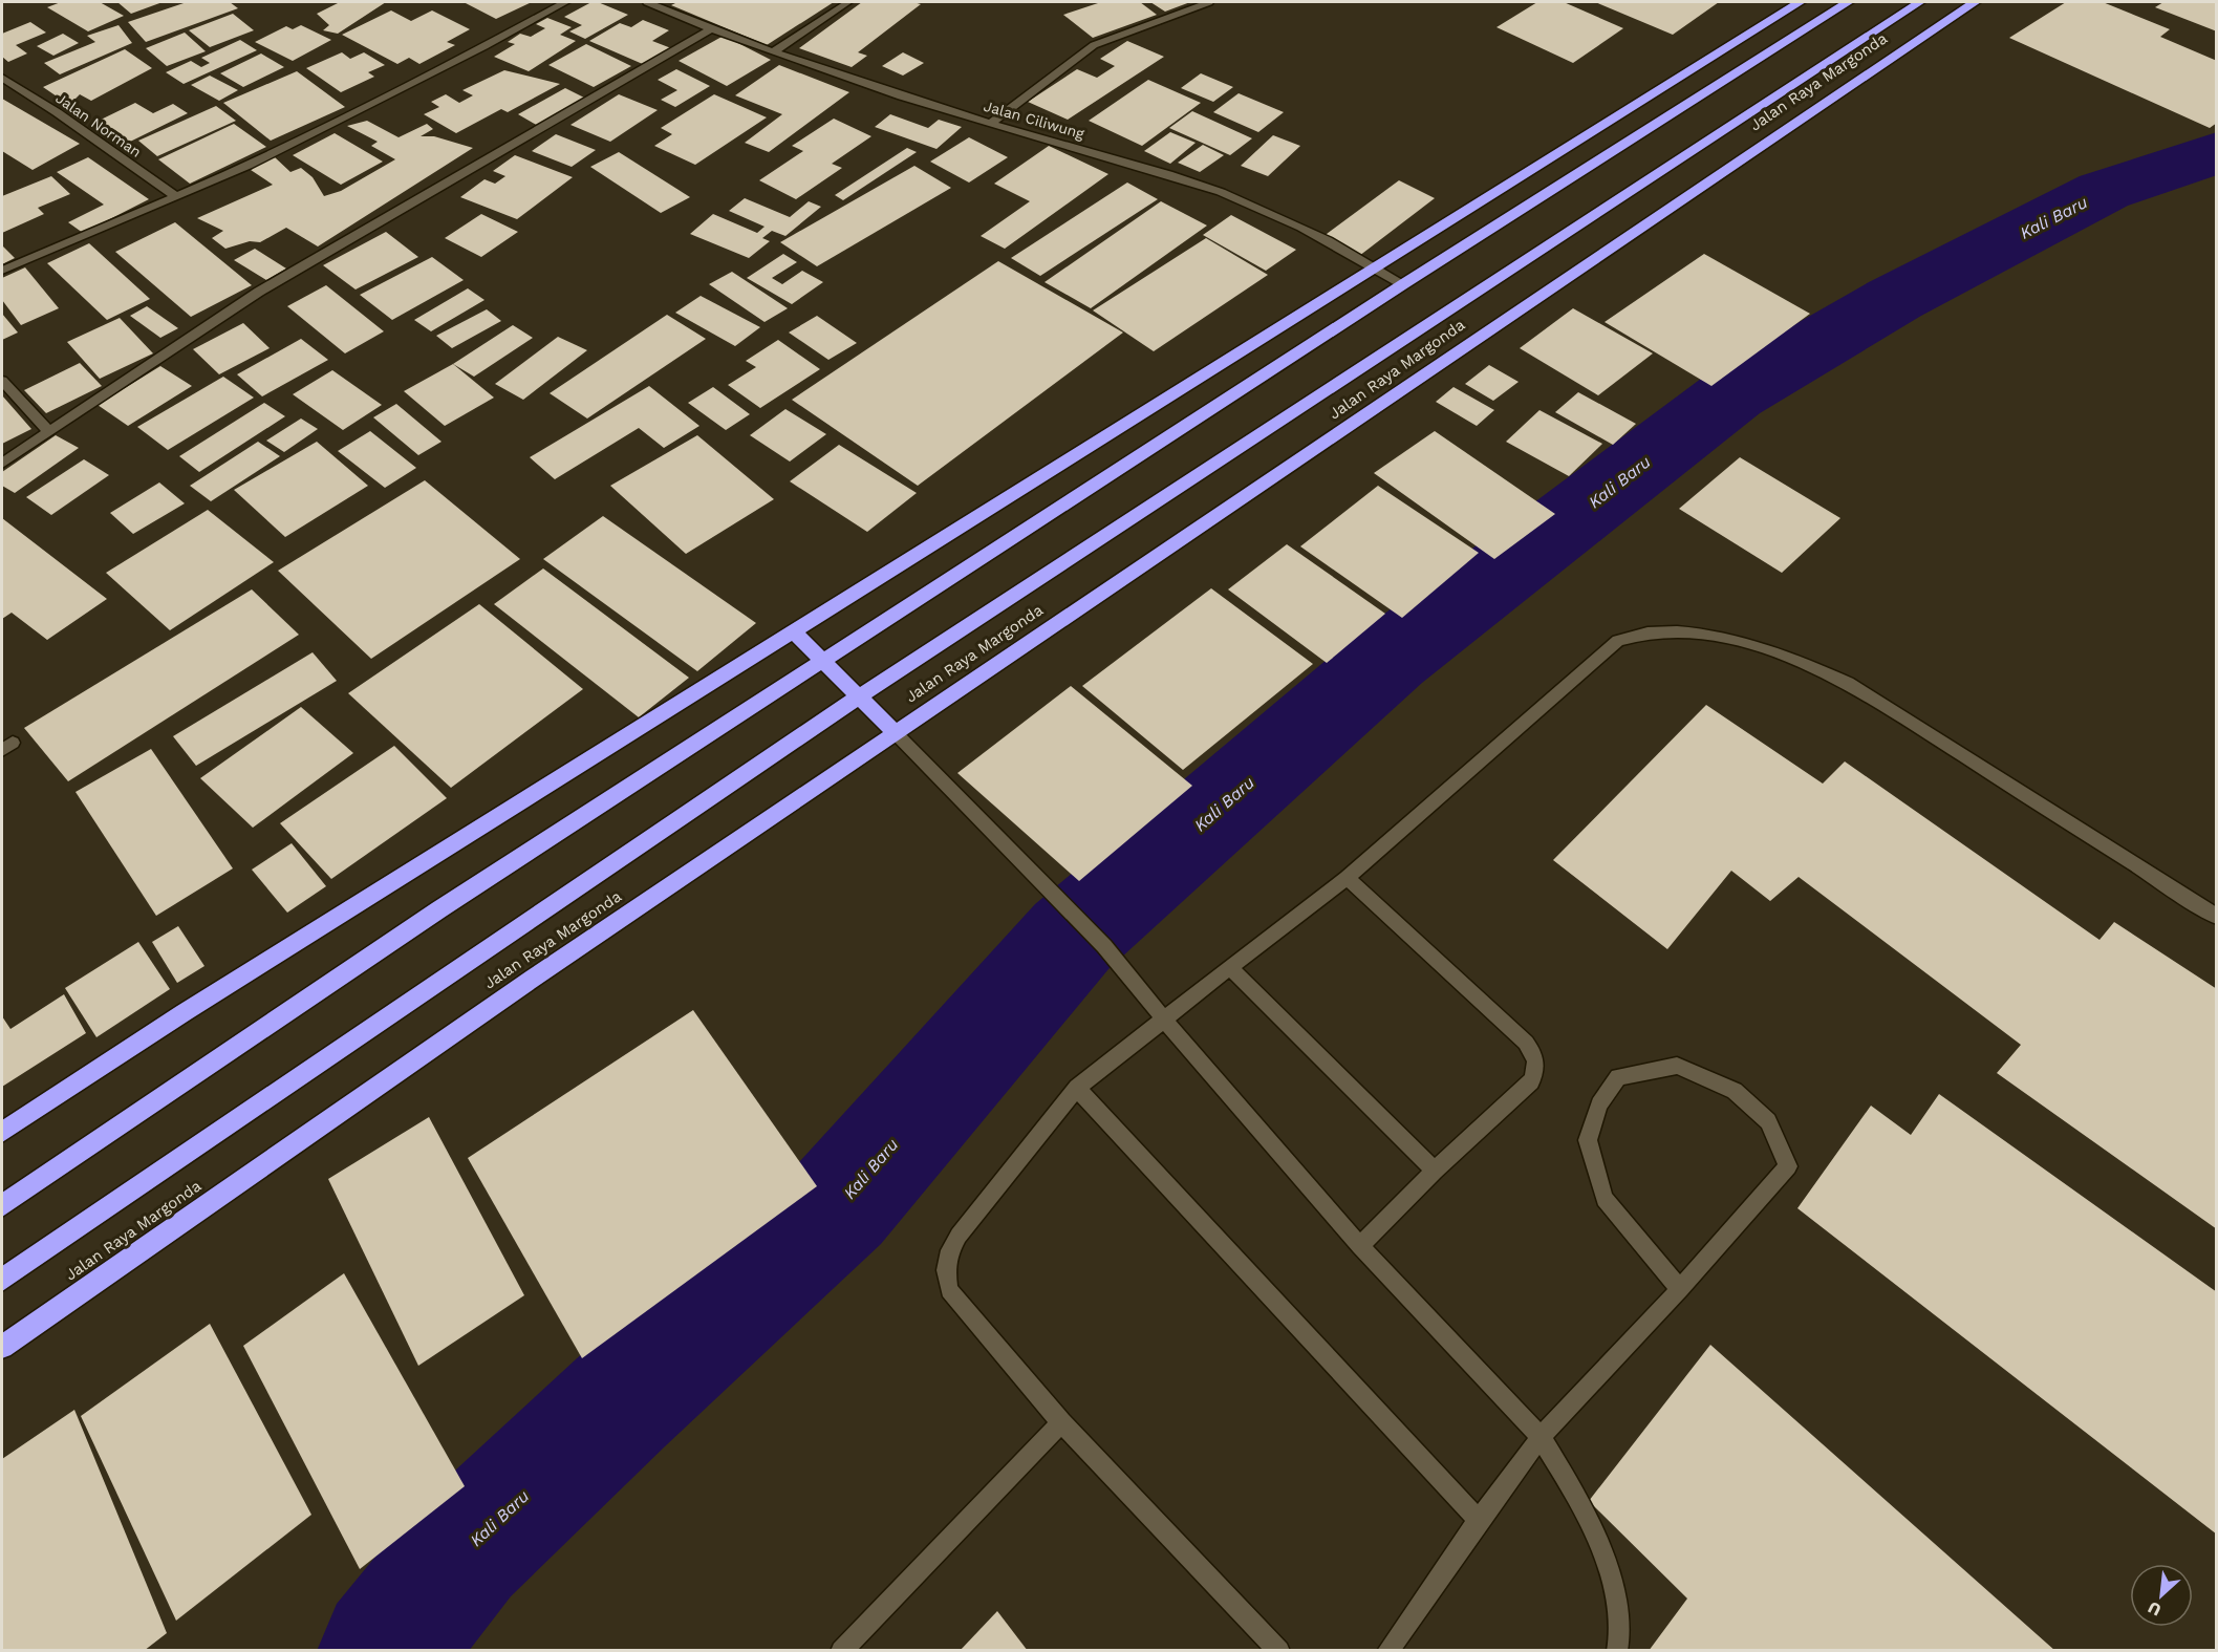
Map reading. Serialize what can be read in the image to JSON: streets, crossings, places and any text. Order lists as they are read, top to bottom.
{
  "streets": {
    "highway": ["Jalan Raya Margonda"],
    "street": ["Jalan Ciliwung", "Jalan Norman"]
  },
  "water": ["Kali Baru"],
  "north": "bottom left"
}
